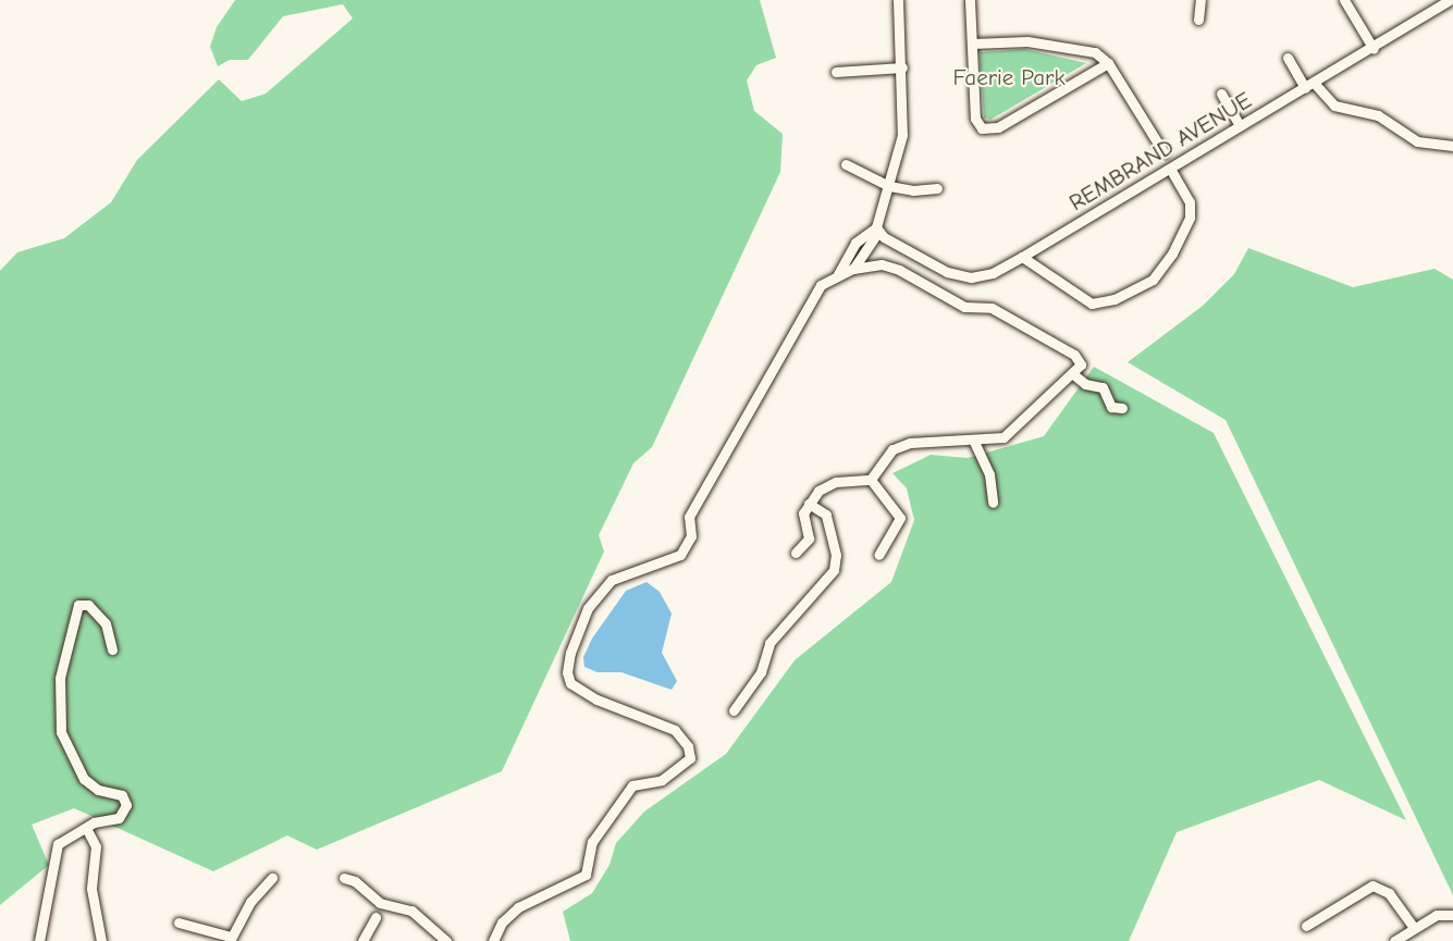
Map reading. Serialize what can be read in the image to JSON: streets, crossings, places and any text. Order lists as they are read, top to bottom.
{
  "streets": {
    "street": ["REMBRAND AVENUE"]
  },
  "parks": ["Faerie Park"]
}
